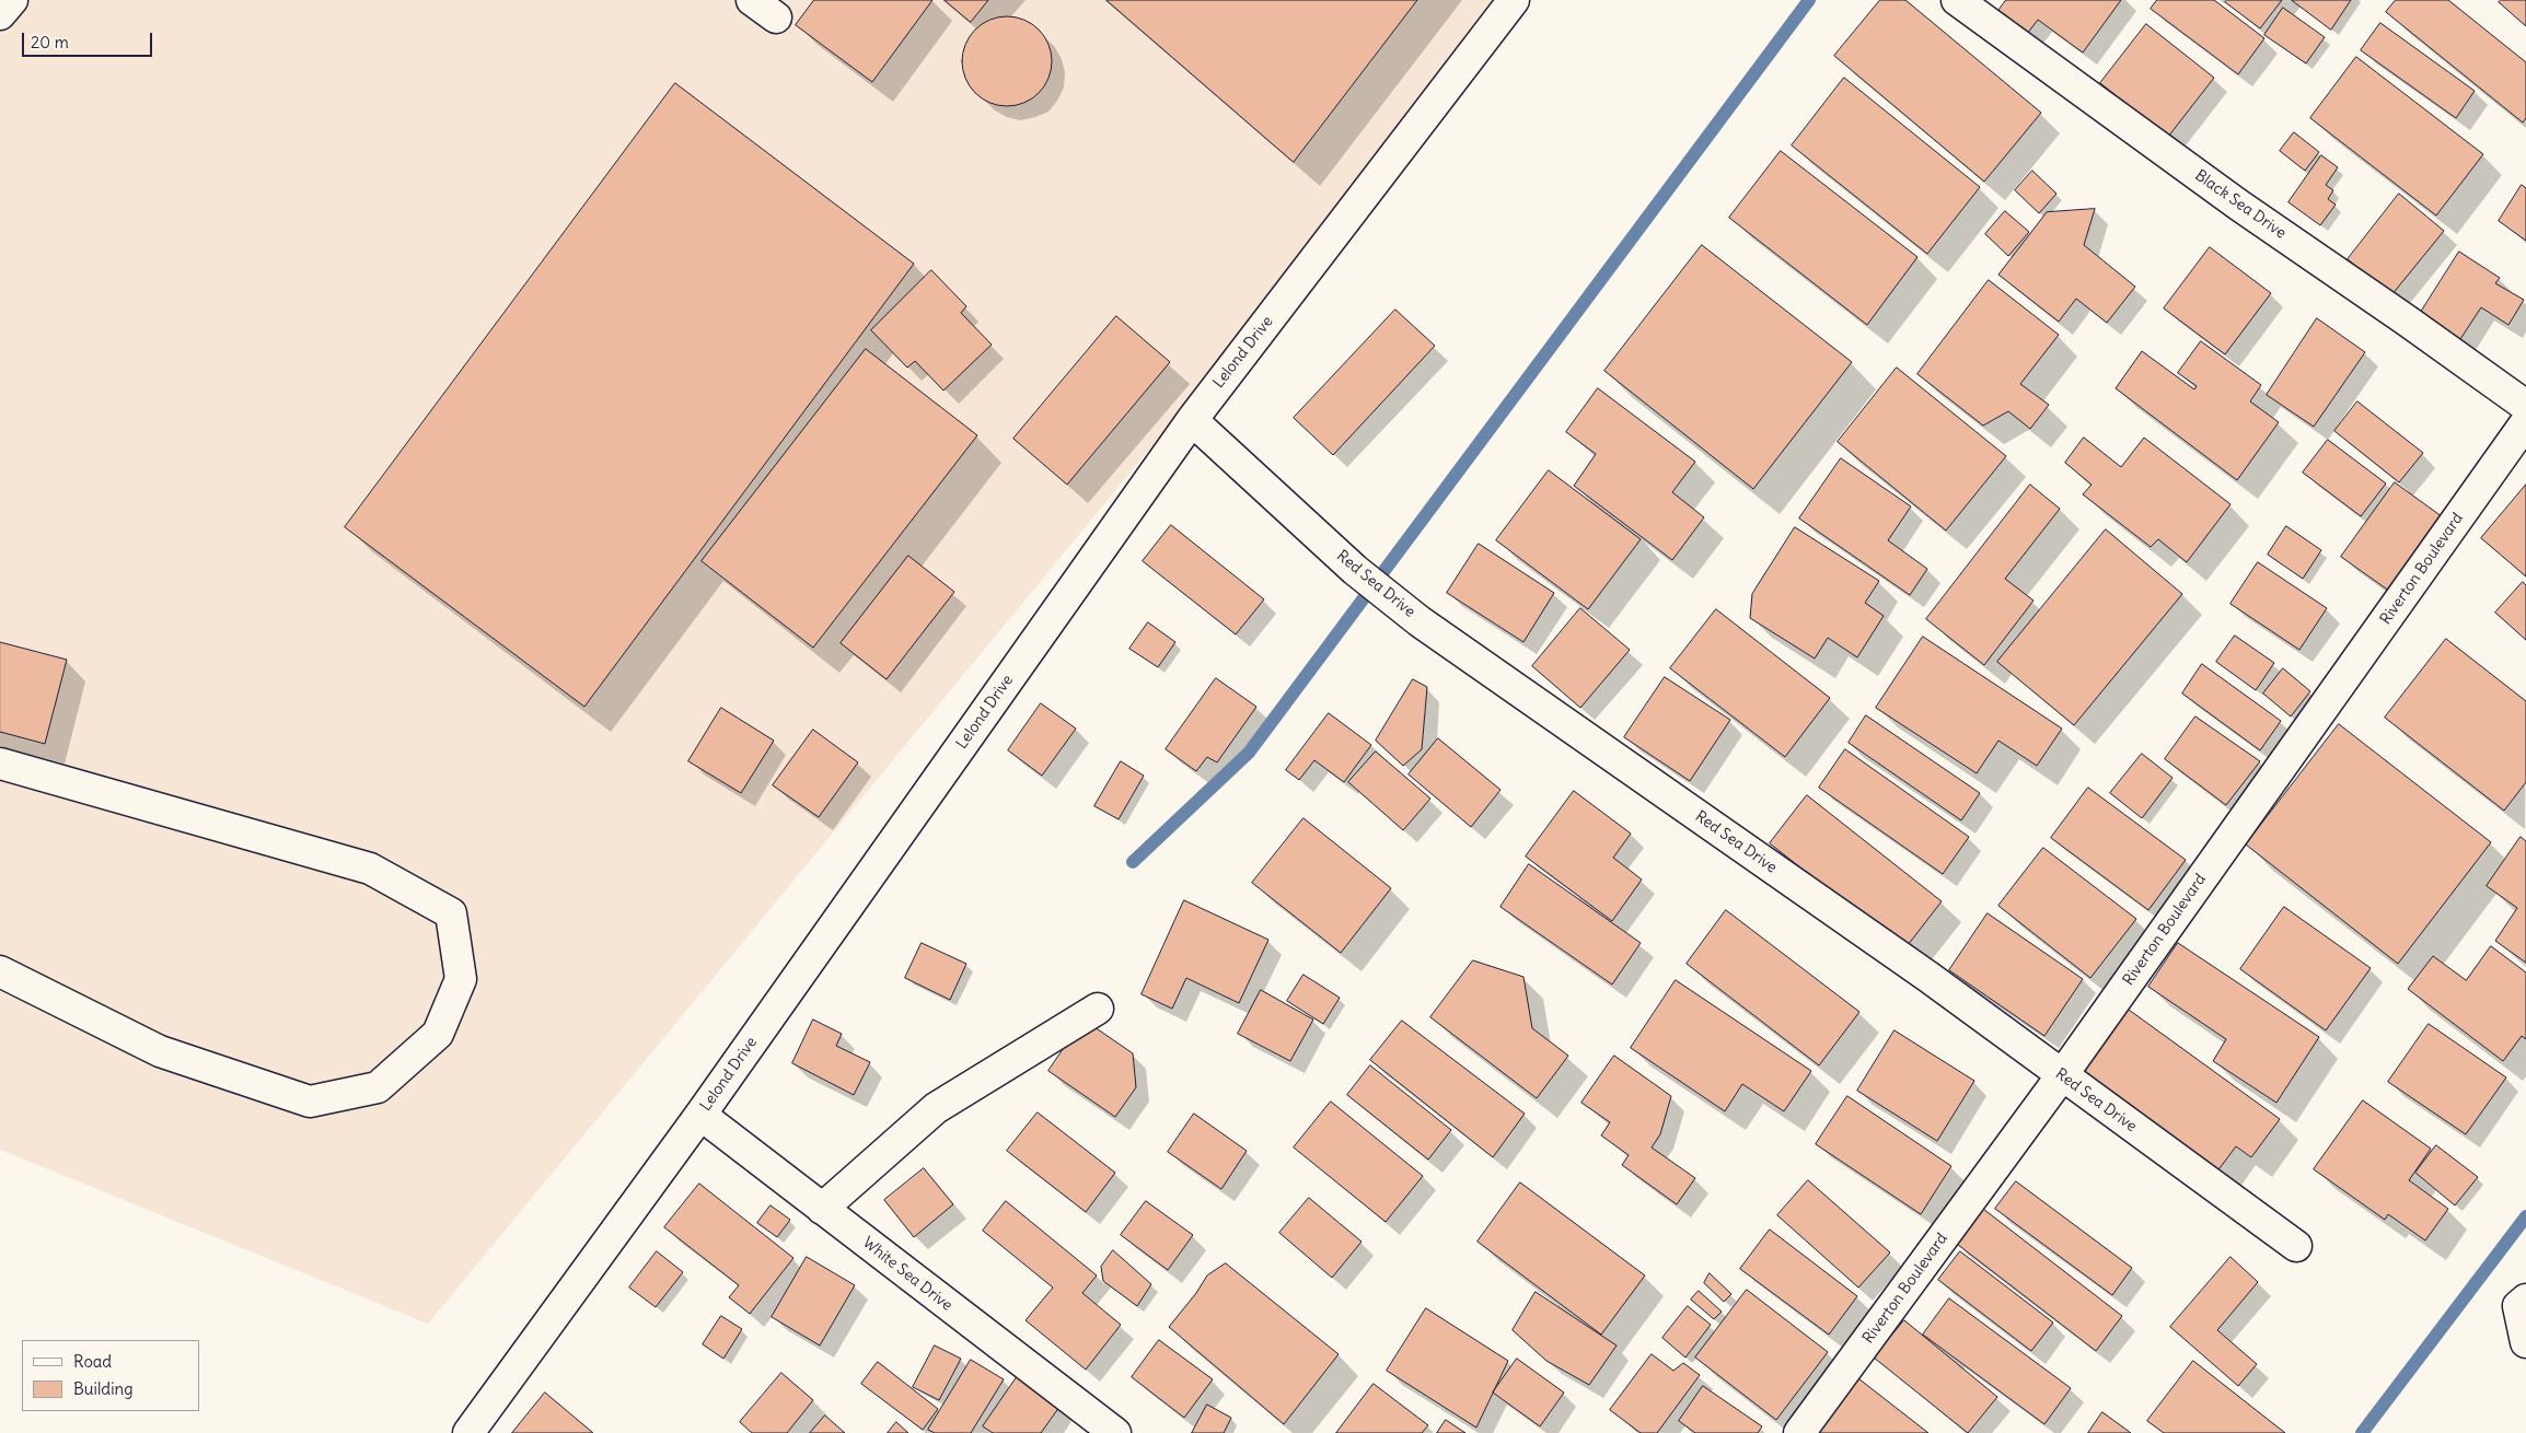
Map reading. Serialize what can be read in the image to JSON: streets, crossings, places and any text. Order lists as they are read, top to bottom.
{
  "streets": {
    "street": [
      "Black Sea Drive",
      "Lelond Drive",
      "Riverton Boulevard",
      "Red Sea Drive",
      "White Sea Drive"
    ]
  },
  "crossings": [
    ["Lelond Drive", "Red Sea Drive"],
    ["Lelond Drive", "White Sea Drive"],
    ["Riverton Boulevard", "Red Sea Drive"]
  ],
  "legend": ["Road", "Building"],
  "scale_bar": "20 m"
}
